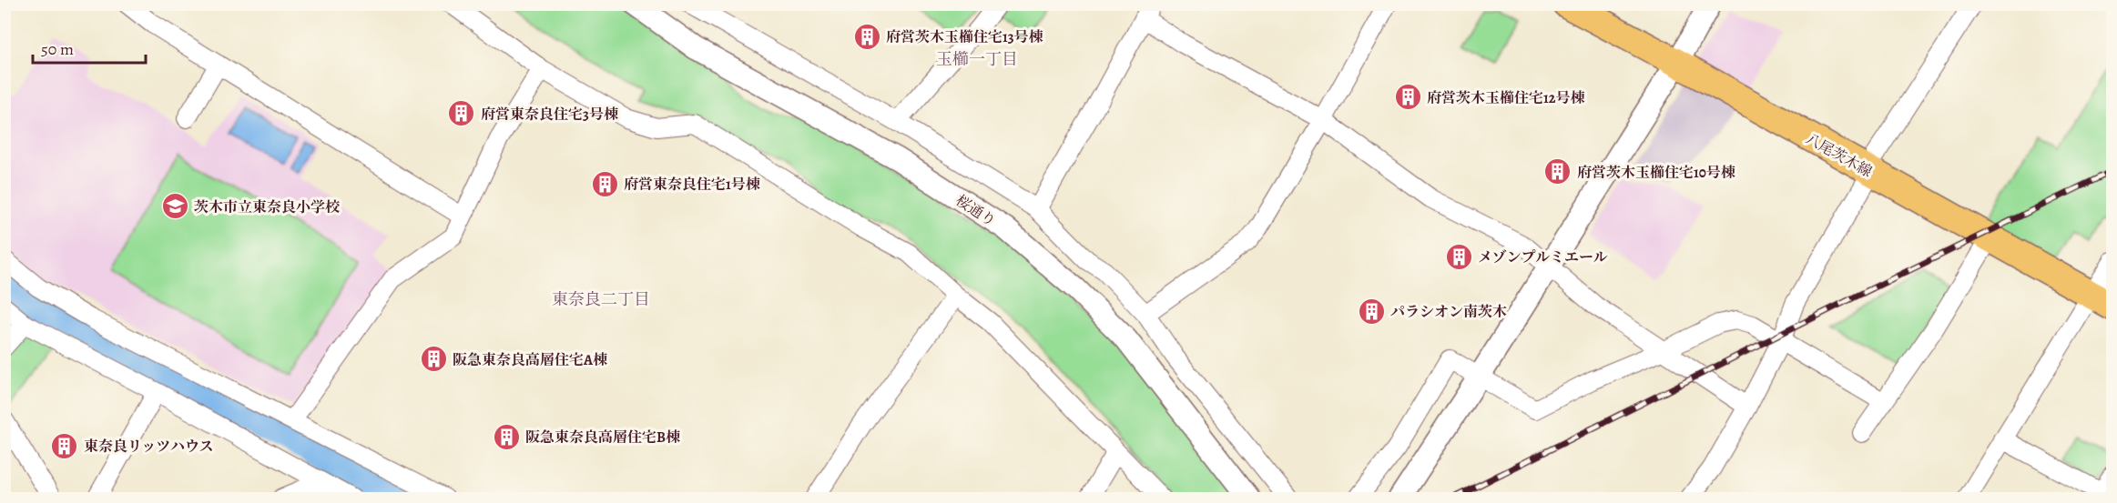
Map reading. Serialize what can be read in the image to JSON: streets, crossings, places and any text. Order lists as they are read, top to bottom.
{
  "streets": {
    "main road": ["八尾茨木線"],
    "street": ["桜通り"]
  },
  "districts": ["玉櫛一丁目", "東奈良二丁目"],
  "places": {
    "building": [
      "府営茨木玉櫛住宅13号棟",
      "府営茨木玉櫛住宅12号棟",
      "府営東奈良住宅3号棟",
      "府営茨木玉櫛住宅10号棟",
      "府営東奈良住宅1号棟",
      "メゾンプルミエール",
      "パラシオン南茨木",
      "阪急東奈良高層住宅A棟",
      "阪急東奈良高層住宅B棟",
      "東奈良リッツハウス"
    ],
    "school or university": ["茨木市立東奈良小学校"]
  },
  "scale_bar": "50 m"
}
